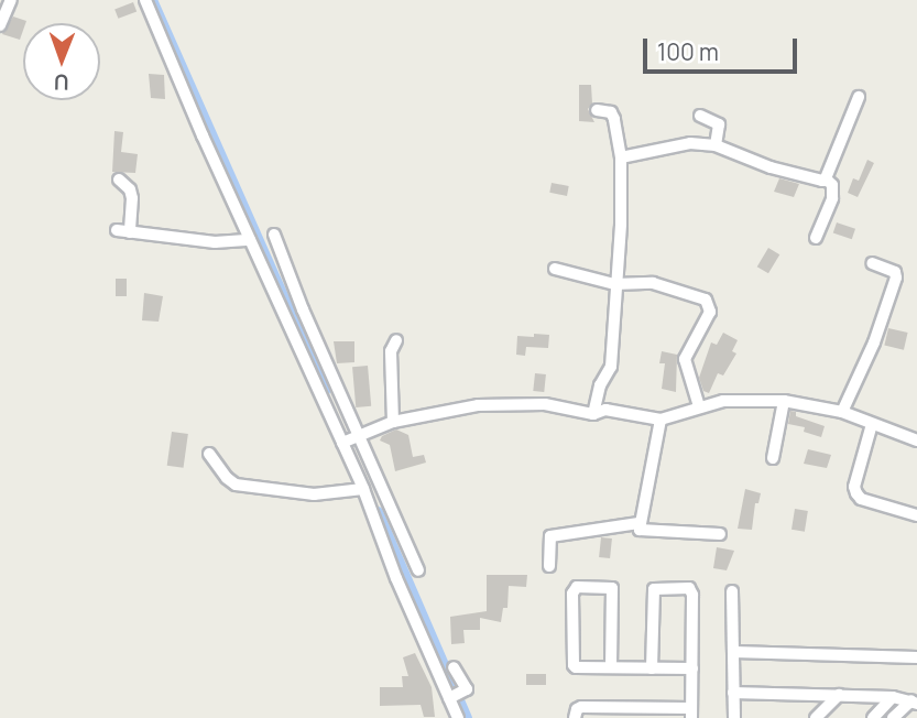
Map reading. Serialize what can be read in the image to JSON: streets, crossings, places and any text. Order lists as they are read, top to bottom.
{
  "scale_bar": "100 m",
  "north": "bottom"
}
